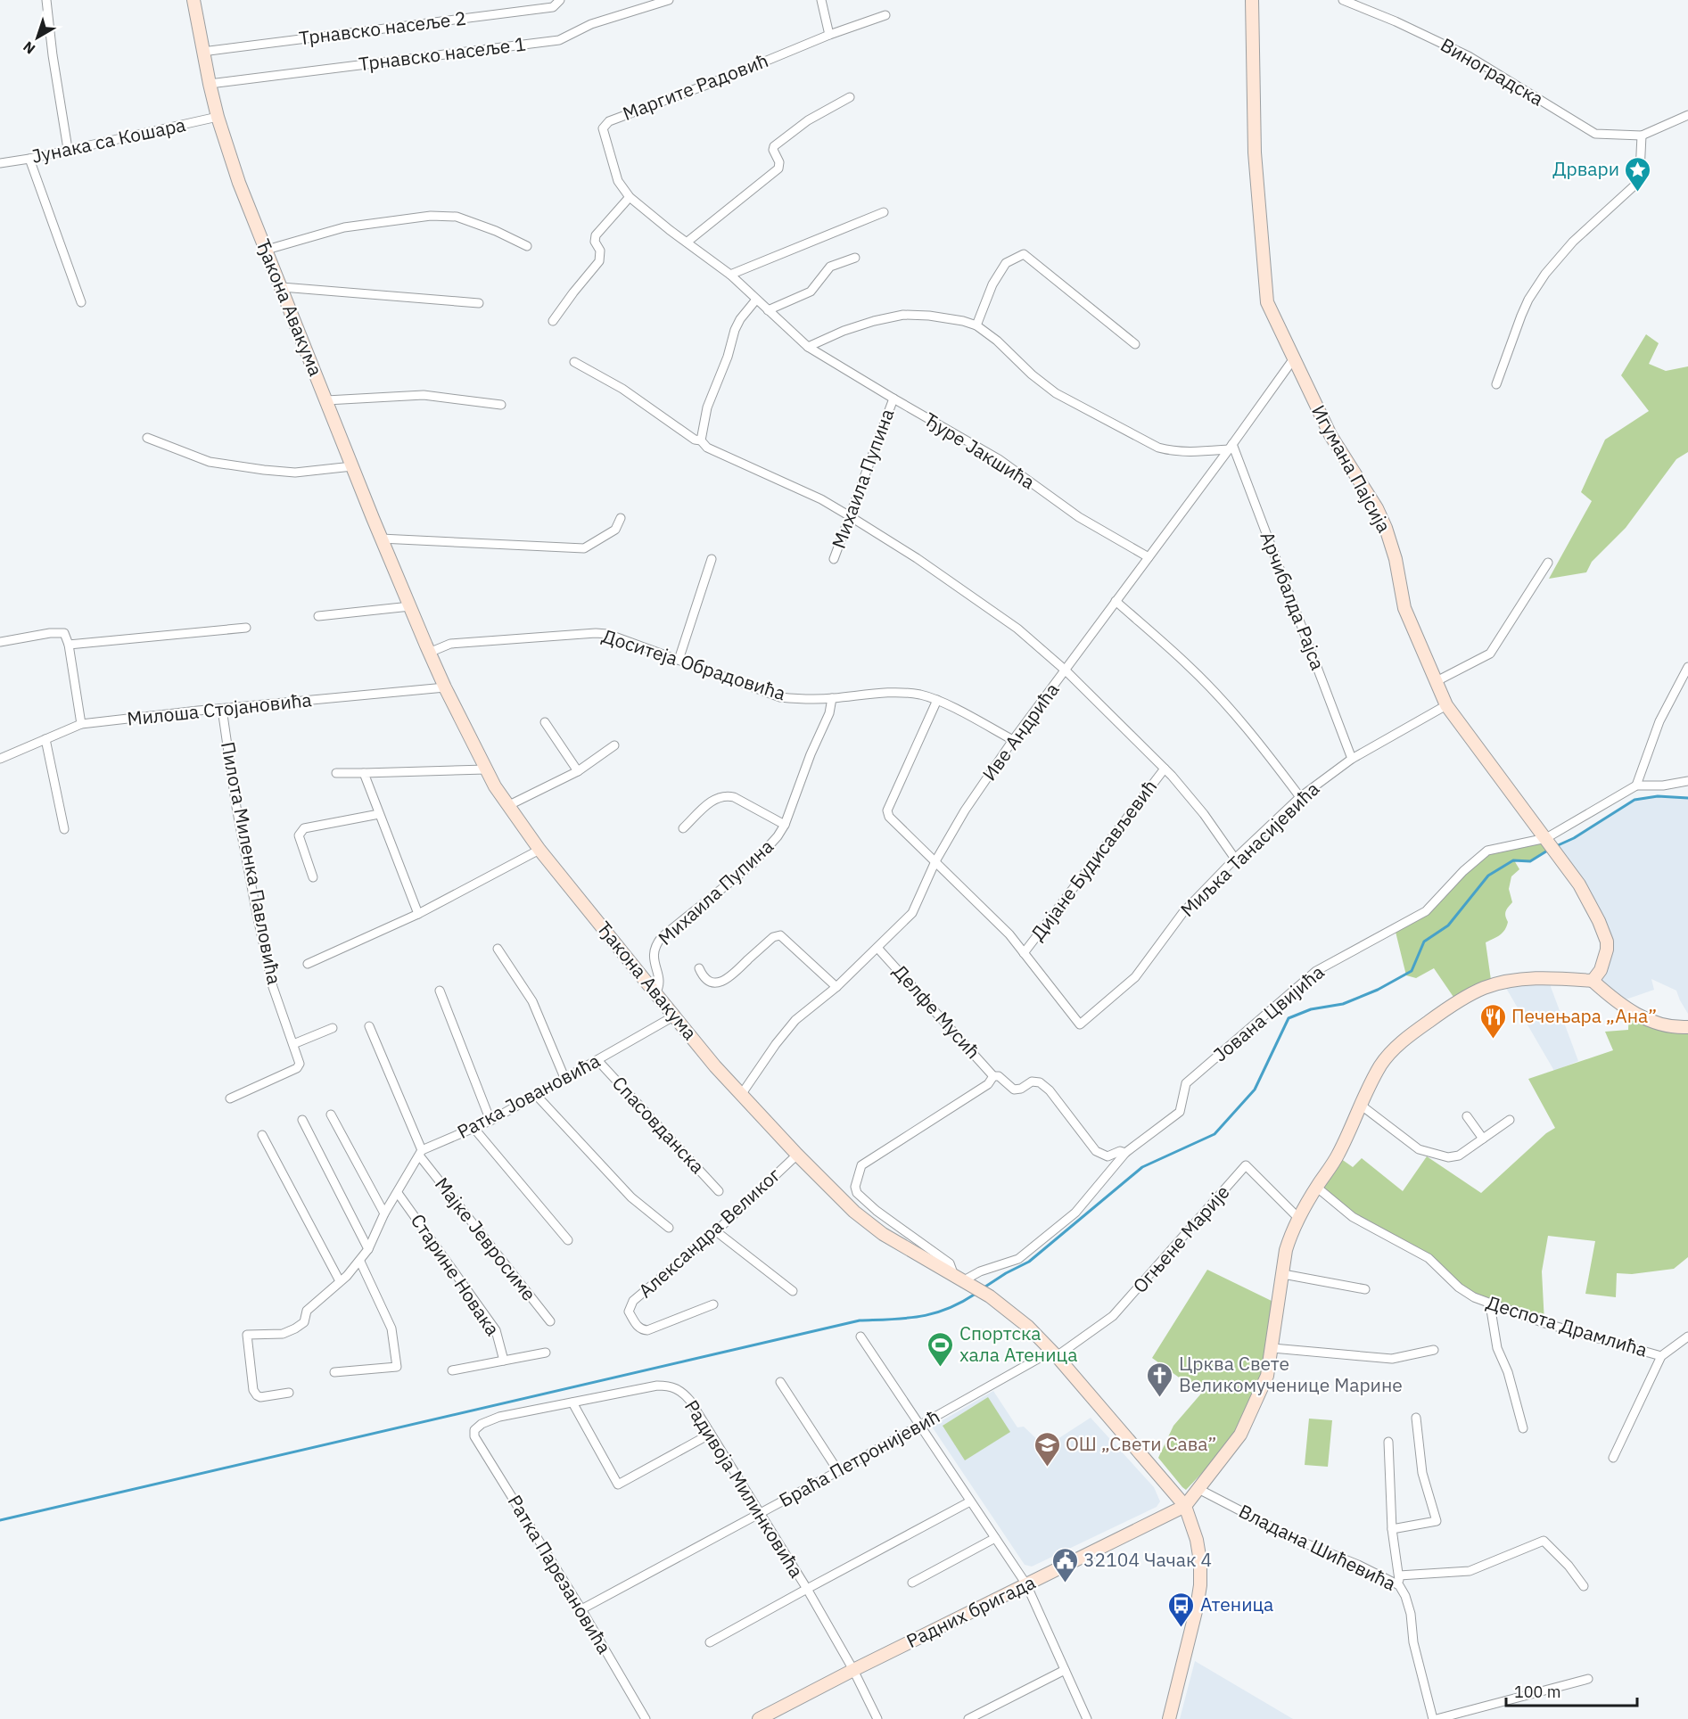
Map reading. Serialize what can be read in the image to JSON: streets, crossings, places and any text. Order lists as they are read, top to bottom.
{
  "streets": {
    "street": [
      "Трнавско насеље 2",
      "Трнавско насеље 1",
      "Виноградска",
      "Маргите Радовић",
      "Јунака са Кошара",
      "Ђакона Авакума",
      "Ђуре Јакшића",
      "Игумана Пајсија",
      "Михаила Пупина",
      "Арчибалда Рајса",
      "Доситеја Обрадовића",
      "Милоша Стојановића",
      "Иве Андрића",
      "Миљка Танасијевића",
      "Дијане Будисављевић",
      "Пилота Миленка Павловића",
      "Делфе Мусић",
      "Јована Цвијића",
      "Ратка Јовановића",
      "Спасовданска",
      "Александра Великог",
      "Мајке Јевросиме",
      "Огњене Марије",
      "Старине Новака",
      "Деспота Драмлића",
      "Браћа Петронијевић",
      "Радивоја Милинковића",
      "Владана Шићевића",
      "Ратка Парезановића",
      "Радних бригада"
    ]
  },
  "crossings": [
    ["Трнавско насеље 2", "Ђакона Авакума"],
    ["Трнавско насеље 1", "Ђакона Авакума"],
    ["Маргите Радовић", "Ђуре Јакшића"],
    ["Јунака са Кошара", "Ђакона Авакума"],
    ["Ђакона Авакума", "Михаила Пупина"],
    ["Ђакона Авакума", "Доситеја Обрадовића"],
    ["Ђакона Авакума", "Милоша Стојановића"],
    ["Ђакона Авакума", "Иве Андрића"],
    ["Ђакона Авакума", "Јована Цвијића"],
    ["Ђакона Авакума", "Ратка Јовановића"],
    ["Ђакона Авакума", "Александра Великог"],
    ["Ђакона Авакума", "Огњене Марије"],
    ["Ђакона Авакума", "Браћа Петронијевић"],
    ["Ђакона Авакума", "Радних бригада"],
    ["Ђуре Јакшића", "Михаила Пупина"],
    ["Ђуре Јакшића", "Иве Андрића"],
    ["Игумана Пајсија", "Иве Андрића"],
    ["Игумана Пајсија", "Миљка Танасијевића"],
    ["Игумана Пајсија", "Јована Цвијића"],
    ["Михаила Пупина", "Доситеја Обрадовића"],
    ["Арчибалда Рајса", "Иве Андрића"],
    ["Арчибалда Рајса", "Миљка Танасијевића"],
    ["Доситеја Обрадовића", "Иве Андрића"],
    ["Милоша Стојановића", "Пилота Миленка Павловића"],
    ["Иве Андрића", "Делфе Мусић"],
    ["Миљка Танасијевића", "Дијане Будисављевић"],
    ["Ратка Јовановића", "Спасовданска"],
    ["Ратка Јовановића", "Мајке Јевросиме"],
    ["Огњене Марије", "Браћа Петронијевић"],
    ["Браћа Петронијевић", "Радивоја Милинковића"],
    ["Браћа Петронијевић", "Ратка Парезановића"],
    ["Радивоја Милинковића", "Ратка Парезановића"],
    ["Радивоја Милинковића", "Радних бригада"]
  ],
  "places": {
    "place": ["Дрвари"],
    "restaurant": ["Печењара „Ана”"],
    "sports": ["Спортска хала Атеница"],
    "church": ["Црква Свете Великомученице Марине"],
    "school or university": ["ОШ „Свети Сава”"],
    "public building": ["32104 Чачак 4"],
    "bus stop": ["Атеница"]
  },
  "scale_bar": "100 m",
  "north": "bottom left"
}
